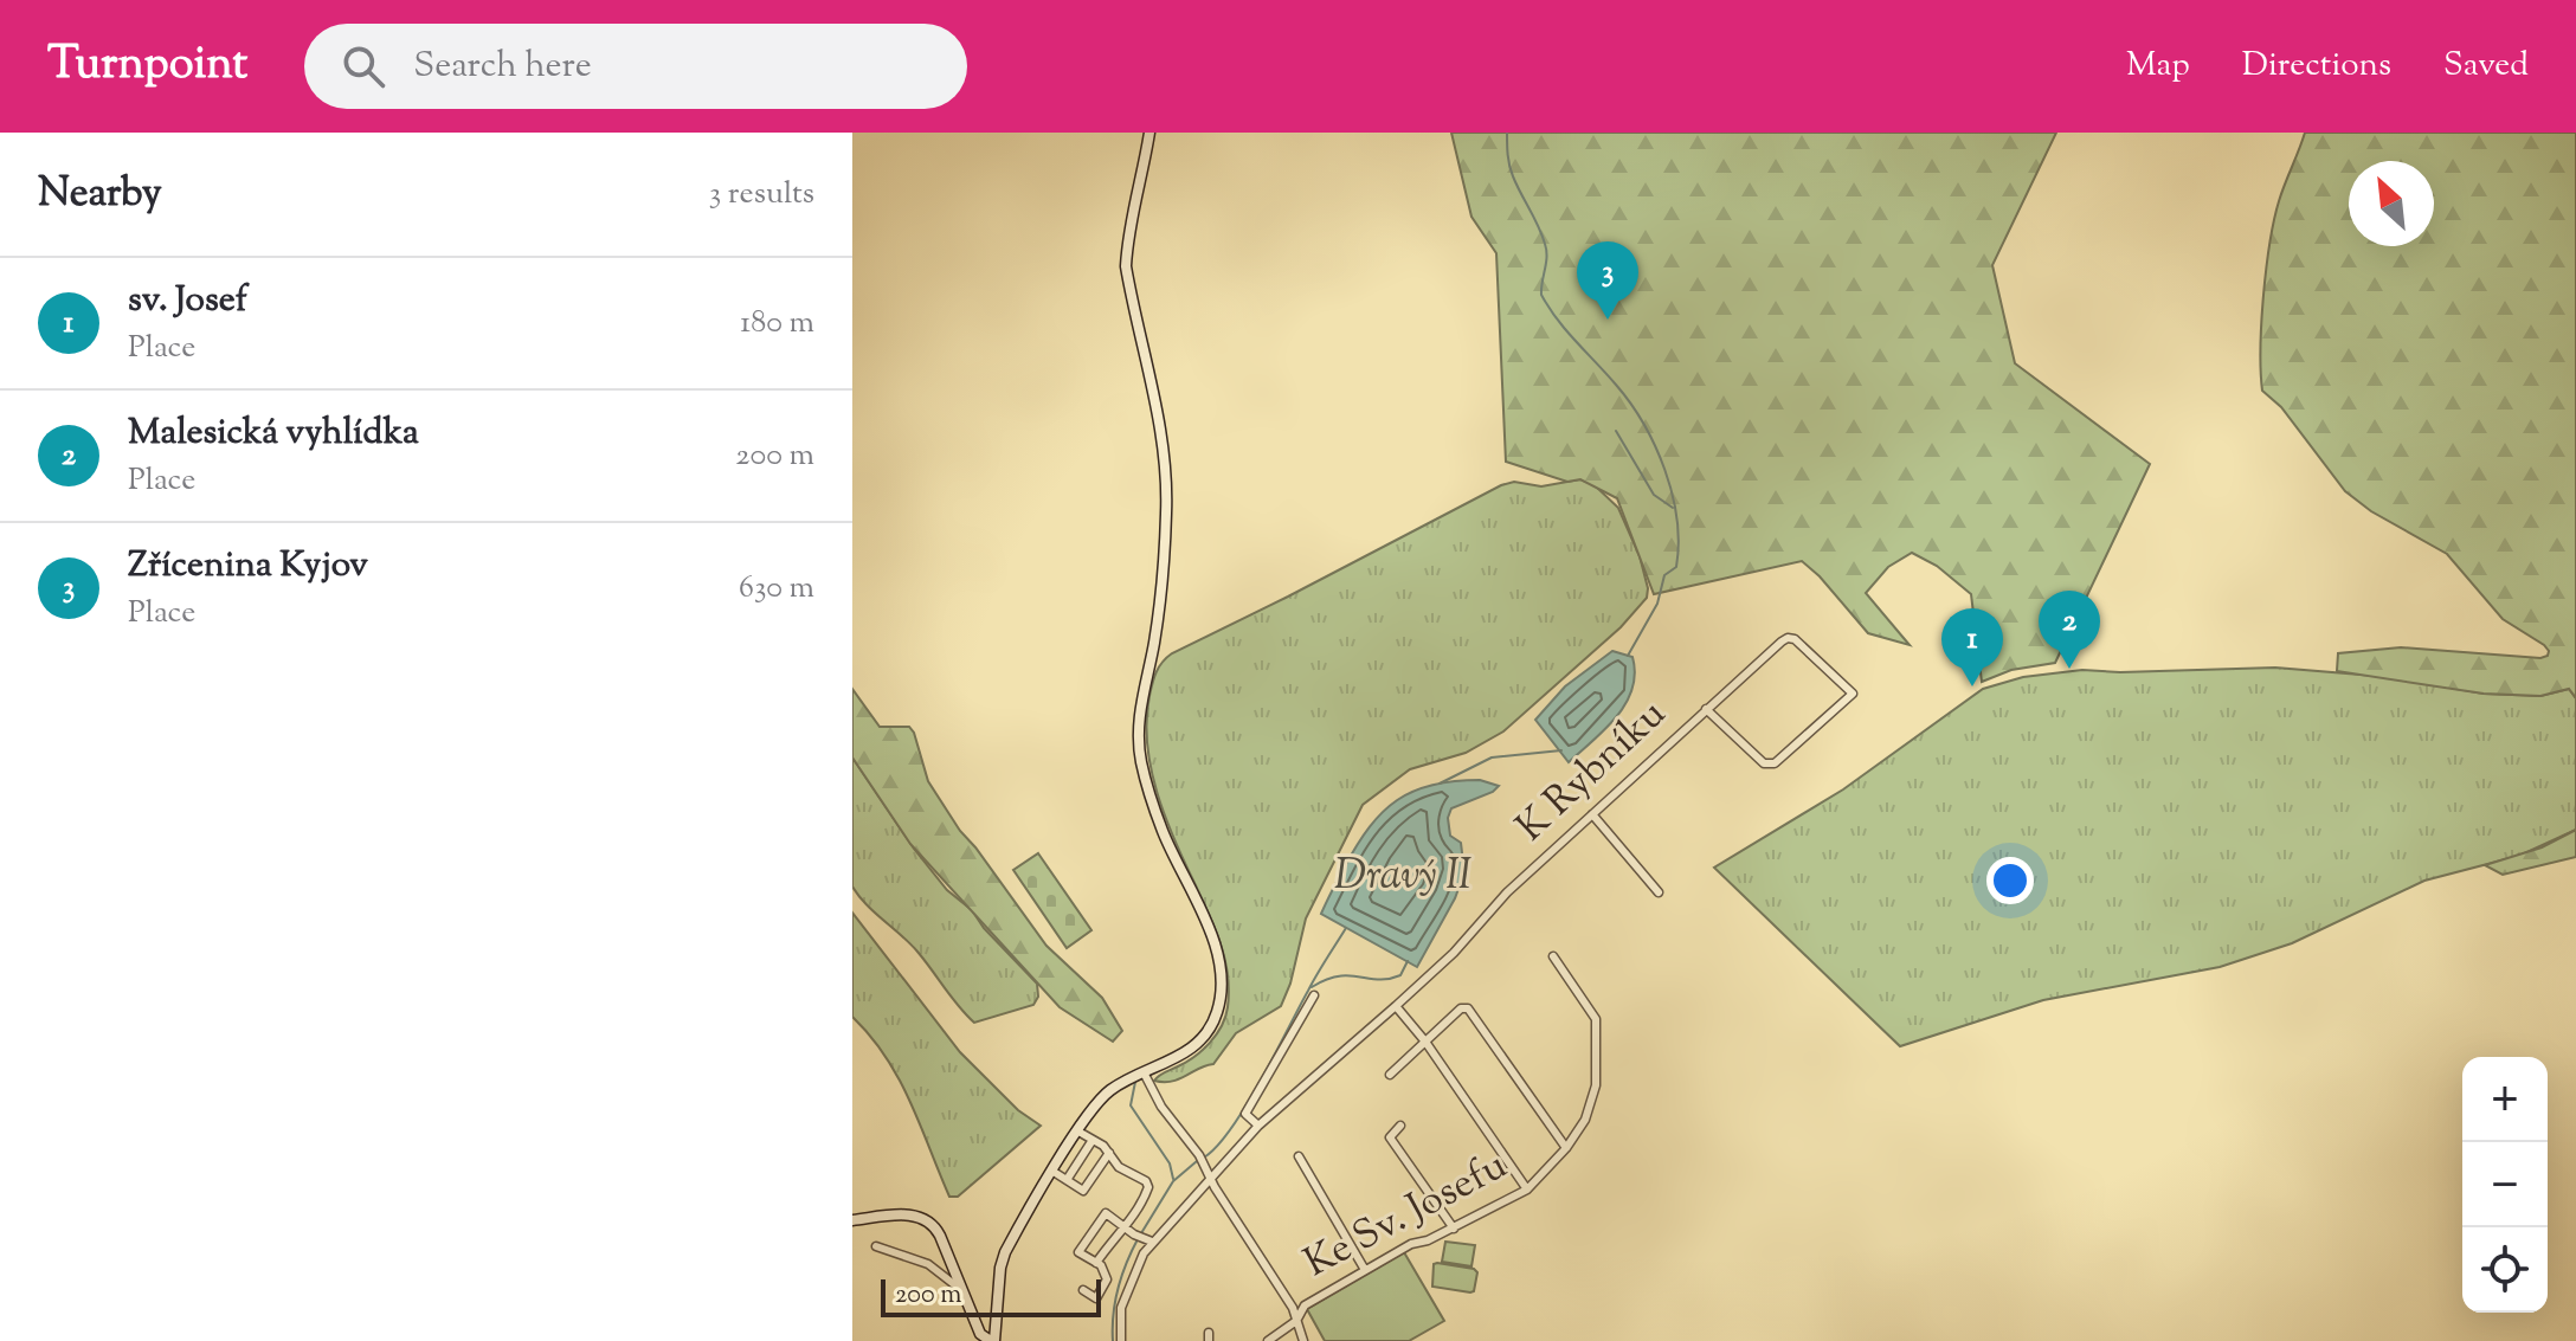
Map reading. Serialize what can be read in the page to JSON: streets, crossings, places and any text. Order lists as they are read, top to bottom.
{
  "streets": {
    "street": ["K Rybníku", "Ke Sv. Josefu"]
  },
  "water": ["Dravý II"],
  "scale_bar": "200 m",
  "north": "top left",
  "page": {
    "header": "Turnpoint",
    "search": "Search here",
    "nav": ["Map", "Directions", "Saved"],
    "heading": ["Nearby", "3 results"],
    "pins": ["3", "2", "1"],
    "list": [
      {
        "mark": "1",
        "name": "sv. Josef",
        "note": "Place",
        "value": "180 m"
      },
      {
        "mark": "2",
        "name": "Malesická vyhlídka",
        "note": "Place",
        "value": "200 m"
      },
      {
        "mark": "3",
        "name": "Zřícenina Kyjov",
        "note": "Place",
        "value": "630 m"
      }
    ],
    "map_buttons": ["+", "−"],
    "scale": "200 m"
  }
}
